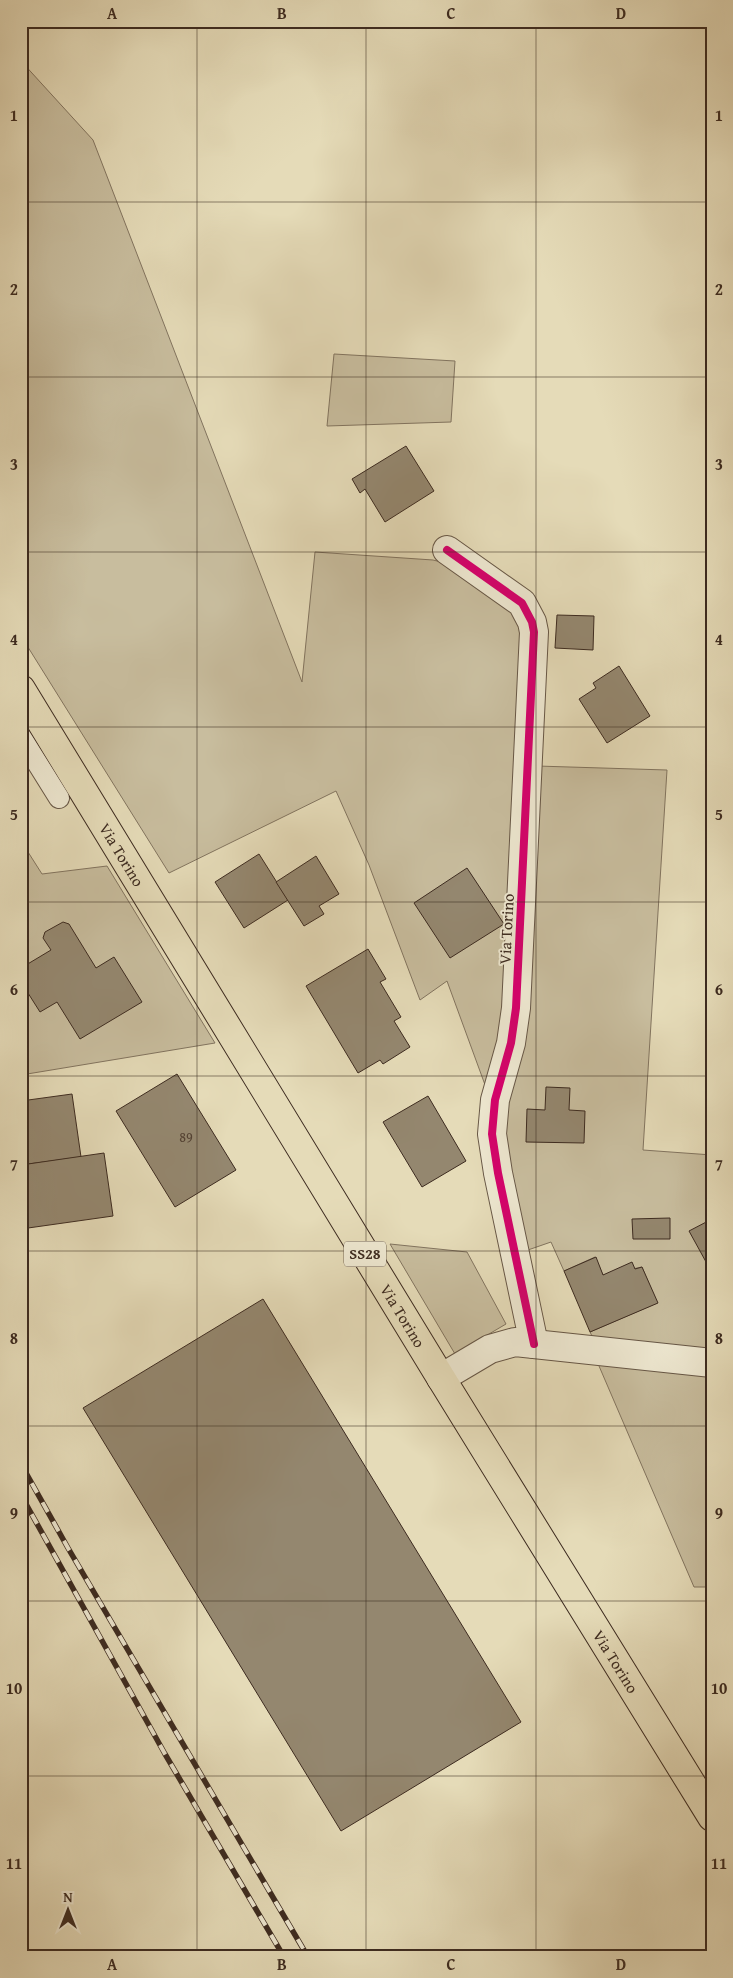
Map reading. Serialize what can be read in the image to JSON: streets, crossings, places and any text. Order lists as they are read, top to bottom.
{
  "streets": {
    "main road": ["Via Torino", "SS28"]
  },
  "house_numbers": ["89"],
  "north": "top",
  "grid": {
    "columns": [
      "A",
      "B",
      "C",
      "D"
    ],
    "rows": [
      "1",
      "2",
      "3",
      "4",
      "5",
      "6",
      "7",
      "8",
      "9",
      "10",
      "11"
    ]
  }
}
